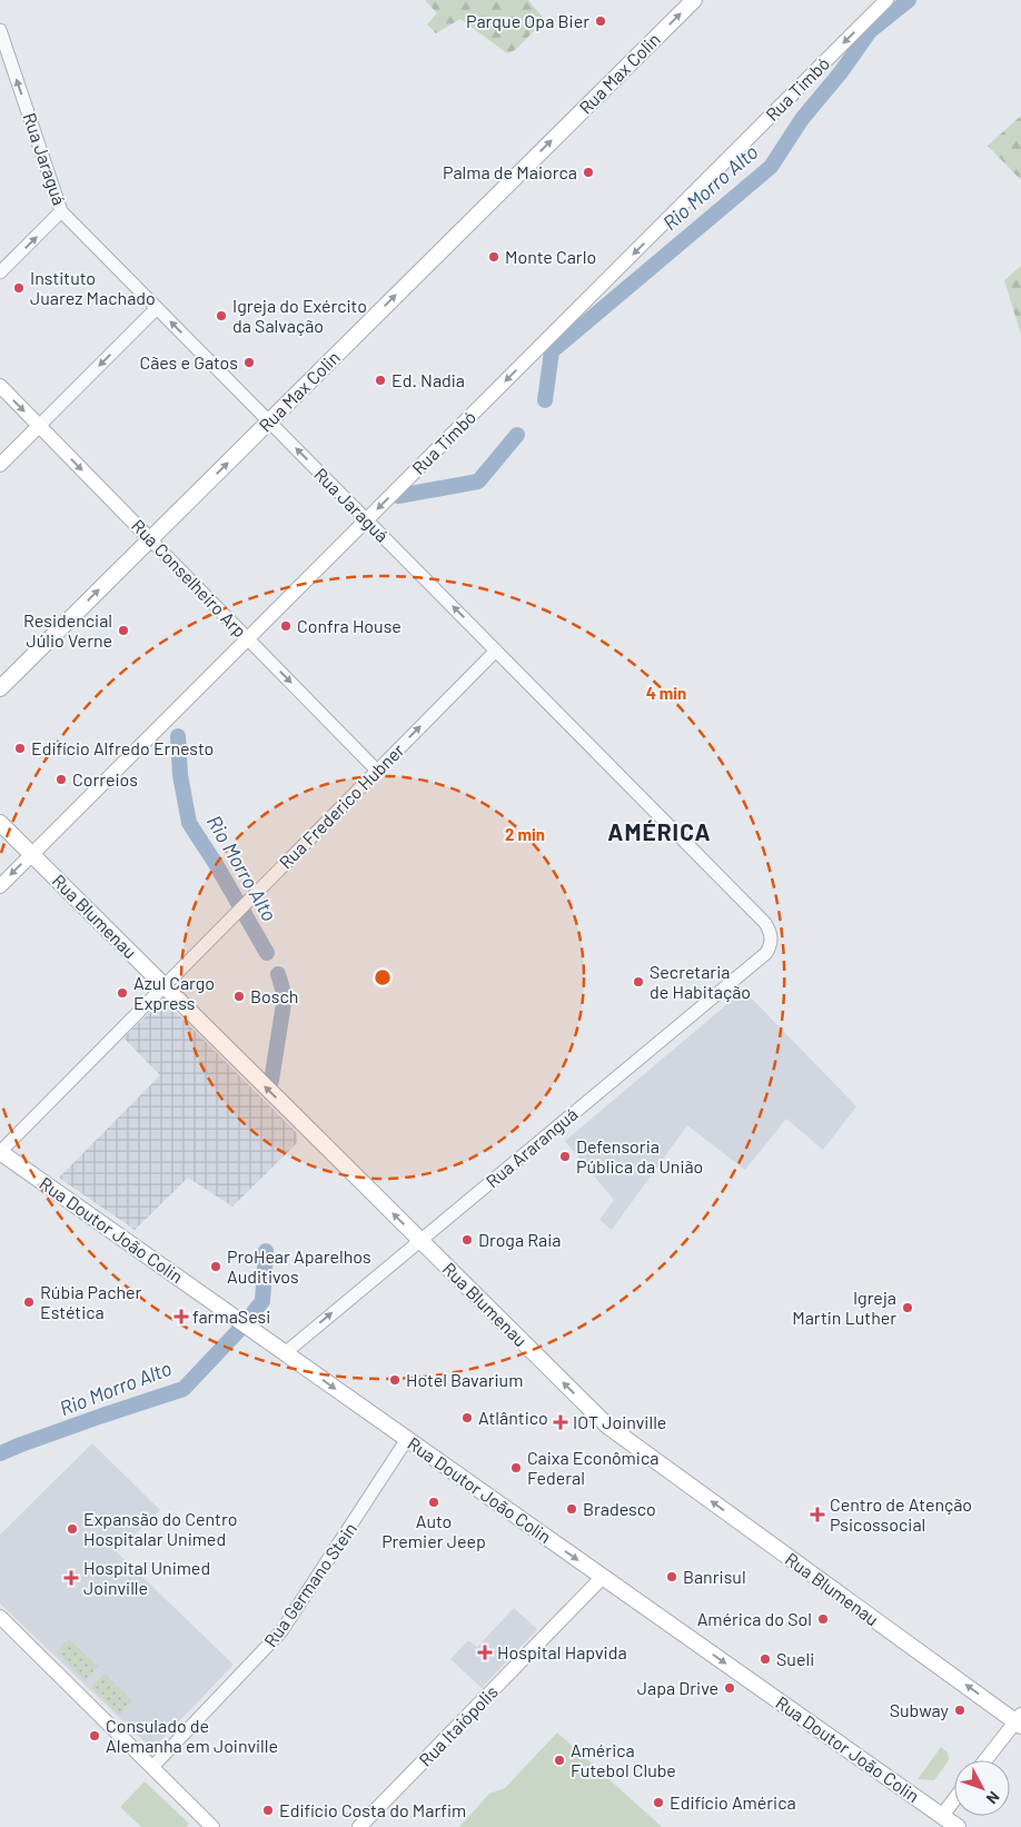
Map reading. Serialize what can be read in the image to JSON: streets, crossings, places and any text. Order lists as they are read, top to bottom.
{
  "streets": {
    "main road": [
      "Rua Max Colin",
      "Rua Timbó",
      "Rua Conselheiro Arp",
      "Rua Blumenau",
      "Rua Doutor João Colin",
      "Rua Itaiópolis"
    ],
    "street": [
      "Rua Jaraguá",
      "Rua Frederico Hubner",
      "Rua Araranguá",
      "Rua Germano Stein"
    ]
  },
  "crossings": [
    ["Rua Max Colin", "Rua Jaraguá"],
    ["Rua Max Colin", "Rua Conselheiro Arp"],
    ["Rua Timbó", "Rua Jaraguá"],
    ["Rua Timbó", "Rua Conselheiro Arp"],
    ["Rua Timbó", "Rua Blumenau"],
    ["Rua Jaraguá", "Rua Frederico Hubner"],
    ["Rua Jaraguá", "Rua Araranguá"],
    ["Rua Conselheiro Arp", "Rua Frederico Hubner"],
    ["Rua Frederico Hubner", "Rua Blumenau"],
    ["Rua Frederico Hubner", "Rua Doutor João Colin"],
    ["Rua Blumenau", "Rua Araranguá"],
    ["Rua Araranguá", "Rua Doutor João Colin"],
    ["Rua Doutor João Colin", "Rua Germano Stein"],
    ["Rua Doutor João Colin", "Rua Itaiópolis"]
  ],
  "one_way": [
    "Rua Max Colin",
    "Rua Timbó",
    "Rua Jaraguá",
    "Rua Conselheiro Arp",
    "Rua Blumenau",
    "Rua Doutor João Colin"
  ],
  "districts": ["AMÉRICA"],
  "water": ["Rio Morro Alto"],
  "places": {
    "other": [
      "Parque Opa Bier",
      "Palma de Maiorca",
      "Monte Carlo",
      "Instituto Juarez Machado",
      "Igreja do Exército da Salvação",
      "Cães e Gatos",
      "Ed. Nadia",
      "Confra House",
      "Residencial Júlio Verne",
      "Edifício Alfredo Ernesto",
      "Correios",
      "Secretaria de Habitação",
      "Azul Cargo Express",
      "Bosch",
      "Defensoria Pública da União",
      "Droga Raia",
      "ProHear Aparelhos Auditivos",
      "Rúbia Pacher Estética",
      "Igreja Martin Luther",
      "Hotel Bavarium",
      "Atlântico",
      "Caixa Econômica Federal",
      "Auto Premier Jeep",
      "Bradesco",
      "Expansão do Centro Hospitalar Unimed",
      "Banrisul",
      "América do Sol",
      "Sueli",
      "Japa Drive",
      "Subway",
      "Consulado de Alemanha em Joinville",
      "América Futebol Clube",
      "Edifício América",
      "Edifício Costa do Marfim"
    ],
    "health": [
      "farmaSesi",
      "IOT Joinville",
      "Centro de Atenção Psicossocial",
      "Hospital Unimed Joinville",
      "Hospital Hapvida"
    ]
  },
  "north": "bottom right",
  "rings": ["4 min", "2 min"]
}
